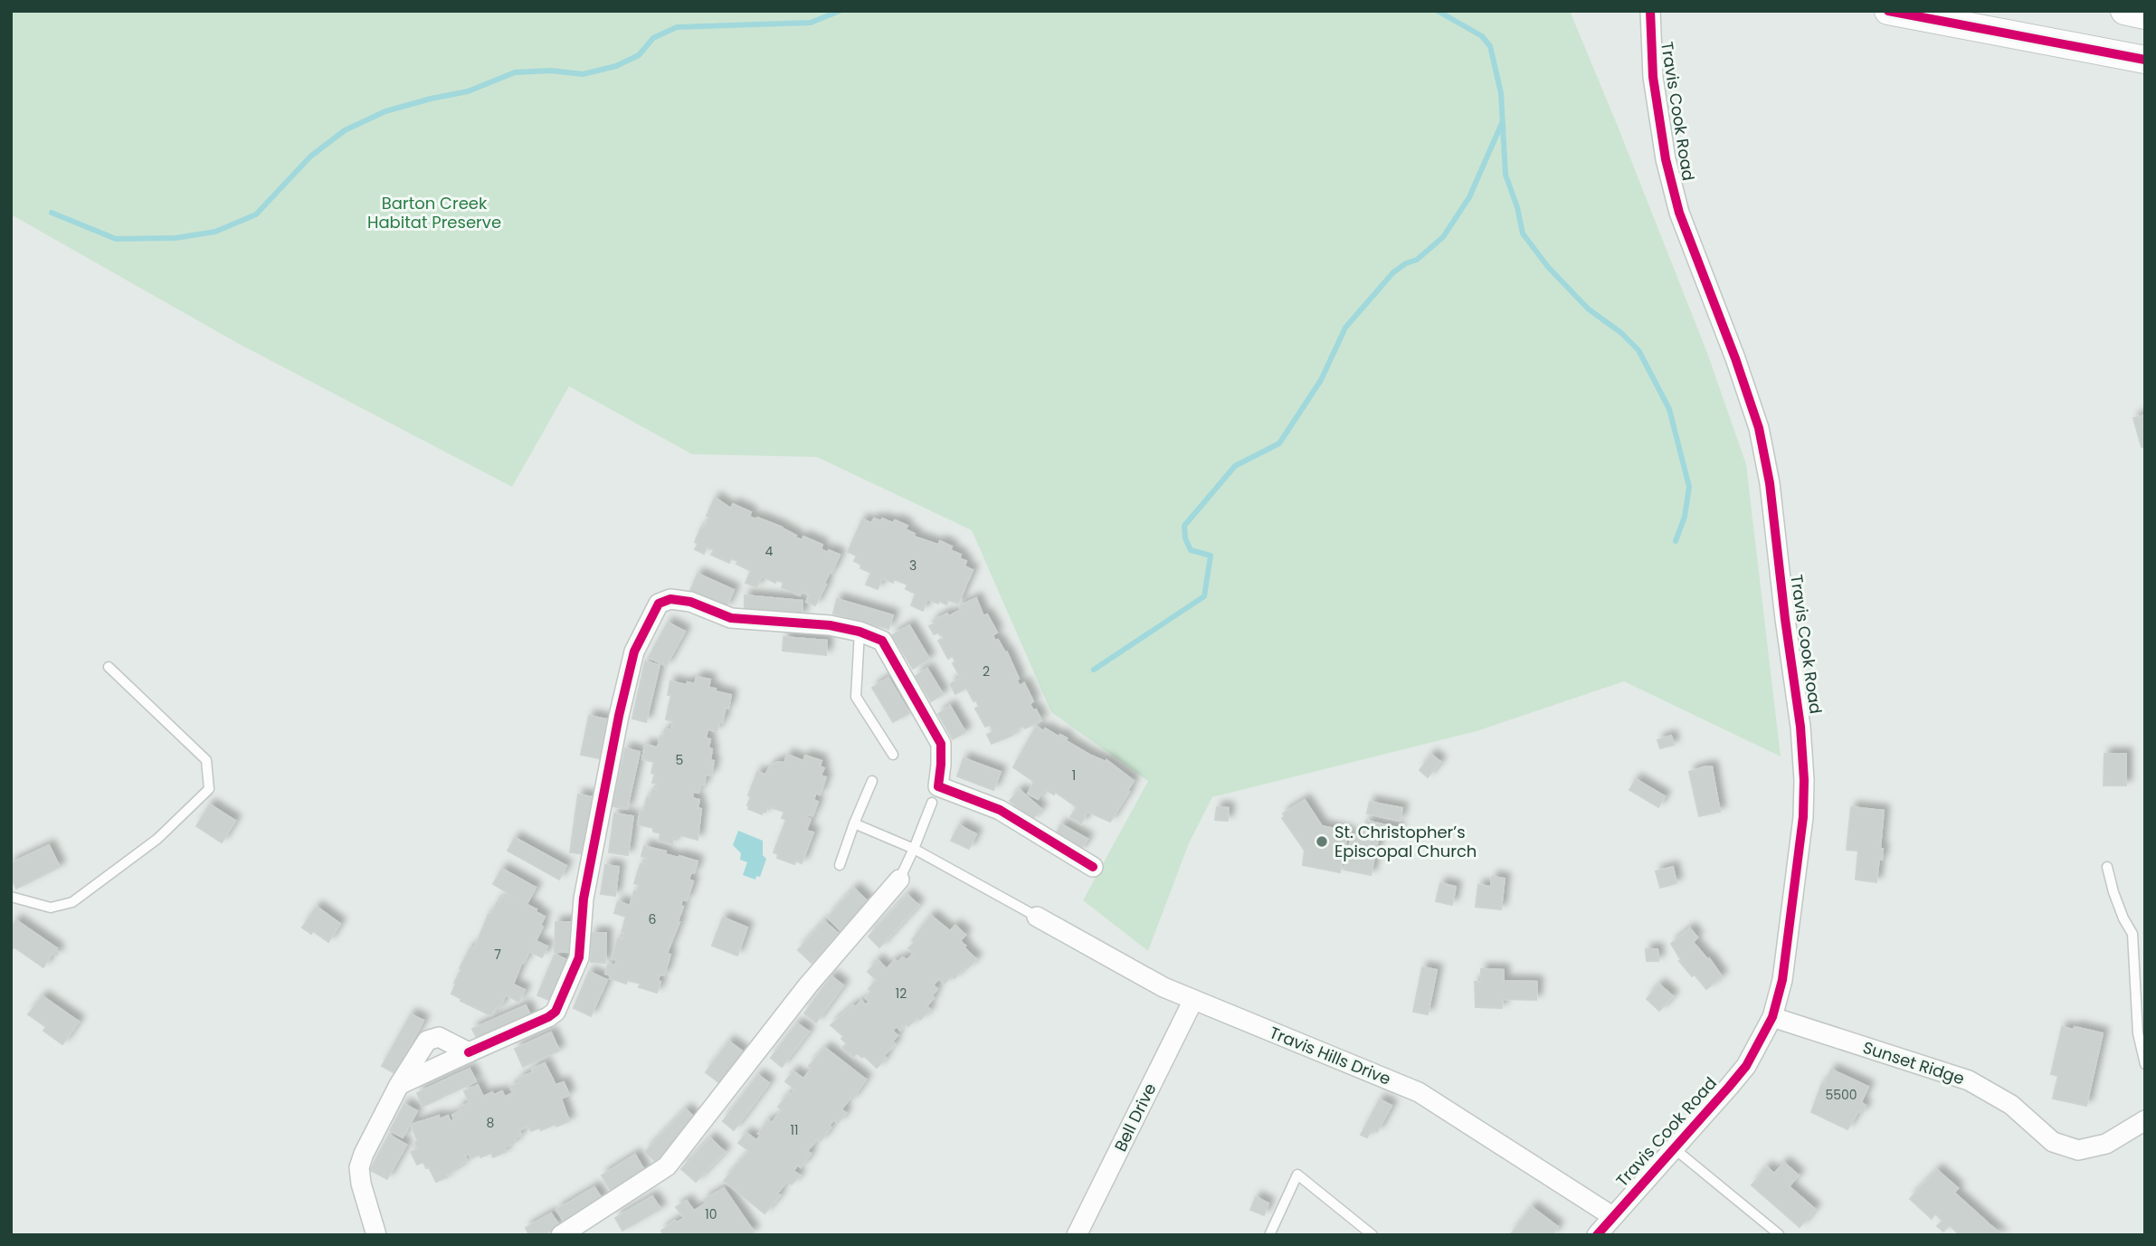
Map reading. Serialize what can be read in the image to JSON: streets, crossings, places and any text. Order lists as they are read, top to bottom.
{
  "streets": {
    "street": [
      "Travis Cook Road",
      "Travis Hills Drive",
      "Sunset Ridge",
      "Bell Drive"
    ]
  },
  "crossings": [
    ["Travis Cook Road", "Travis Hills Drive"],
    ["Travis Cook Road", "Sunset Ridge"],
    ["Travis Hills Drive", "Bell Drive"]
  ],
  "parks": ["Barton Creek Habitat Preserve"],
  "places": ["St. Christopher’s Episcopal Church"],
  "house_numbers": [
    "4",
    "3",
    "2",
    "5",
    "1",
    "6",
    "7",
    "12",
    "5500",
    "8",
    "11",
    "10"
  ]
}
